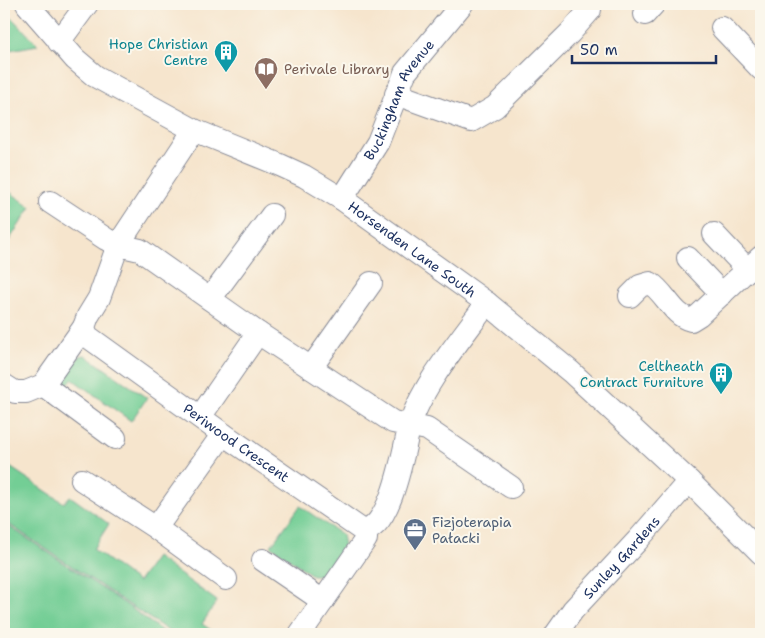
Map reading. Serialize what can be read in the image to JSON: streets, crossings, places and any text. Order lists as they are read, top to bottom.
{
  "streets": {
    "street": [
      "Buckingham Avenue",
      "Horsenden Lane South",
      "Periwood Crescent",
      "Sunley Gardens"
    ]
  },
  "crossings": [
    ["Buckingham Avenue", "Horsenden Lane South"],
    ["Horsenden Lane South", "Sunley Gardens"]
  ],
  "places": {
    "building": ["Hope Christian Centre", "Celtheath Contract Furniture"],
    "library": ["Perivale Library"],
    "office": ["Fizjoterapia Pałacki"]
  },
  "scale_bar": "50 m"
}
